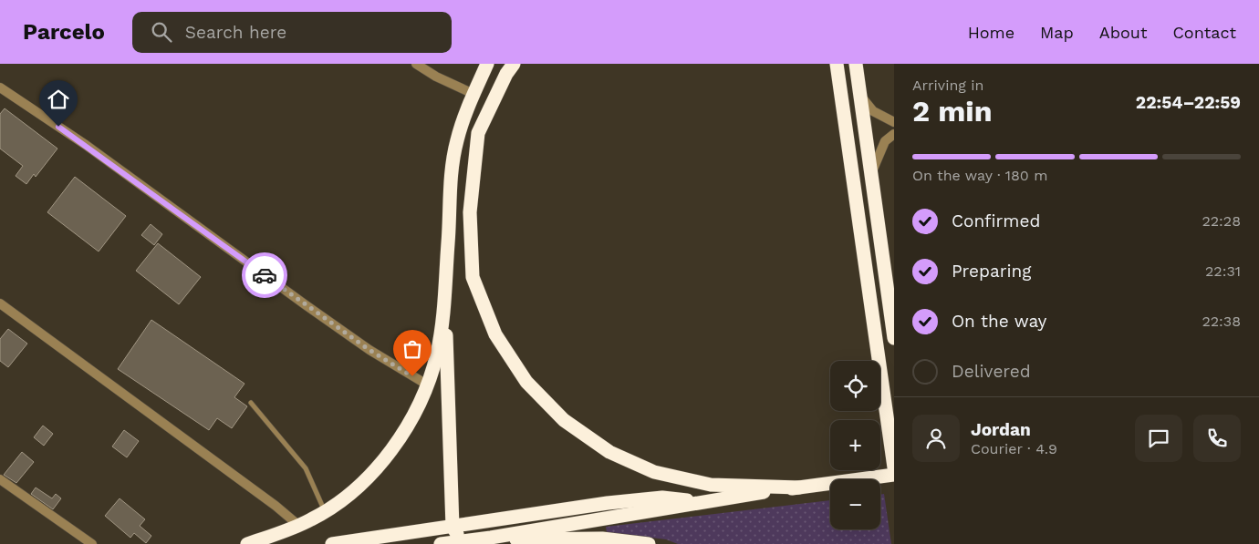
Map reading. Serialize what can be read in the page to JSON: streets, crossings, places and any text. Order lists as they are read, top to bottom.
{
  "page": {
    "header": "Parcelo",
    "search": "Search here",
    "nav": [
      "Home",
      "Map",
      "About",
      "Contact"
    ],
    "heading": ["2 min", "Arriving in", "22:54–22:59"],
    "panel": ["Jordan", "Courier · 4.9"],
    "bar": "On the way · 180 m",
    "list": [
      ["Confirmed", "22:28"],
      ["Preparing", "22:31"],
      ["On the way", "22:38"],
      "Delivered"
    ],
    "map_buttons": ["+", "−"]
  }
}
